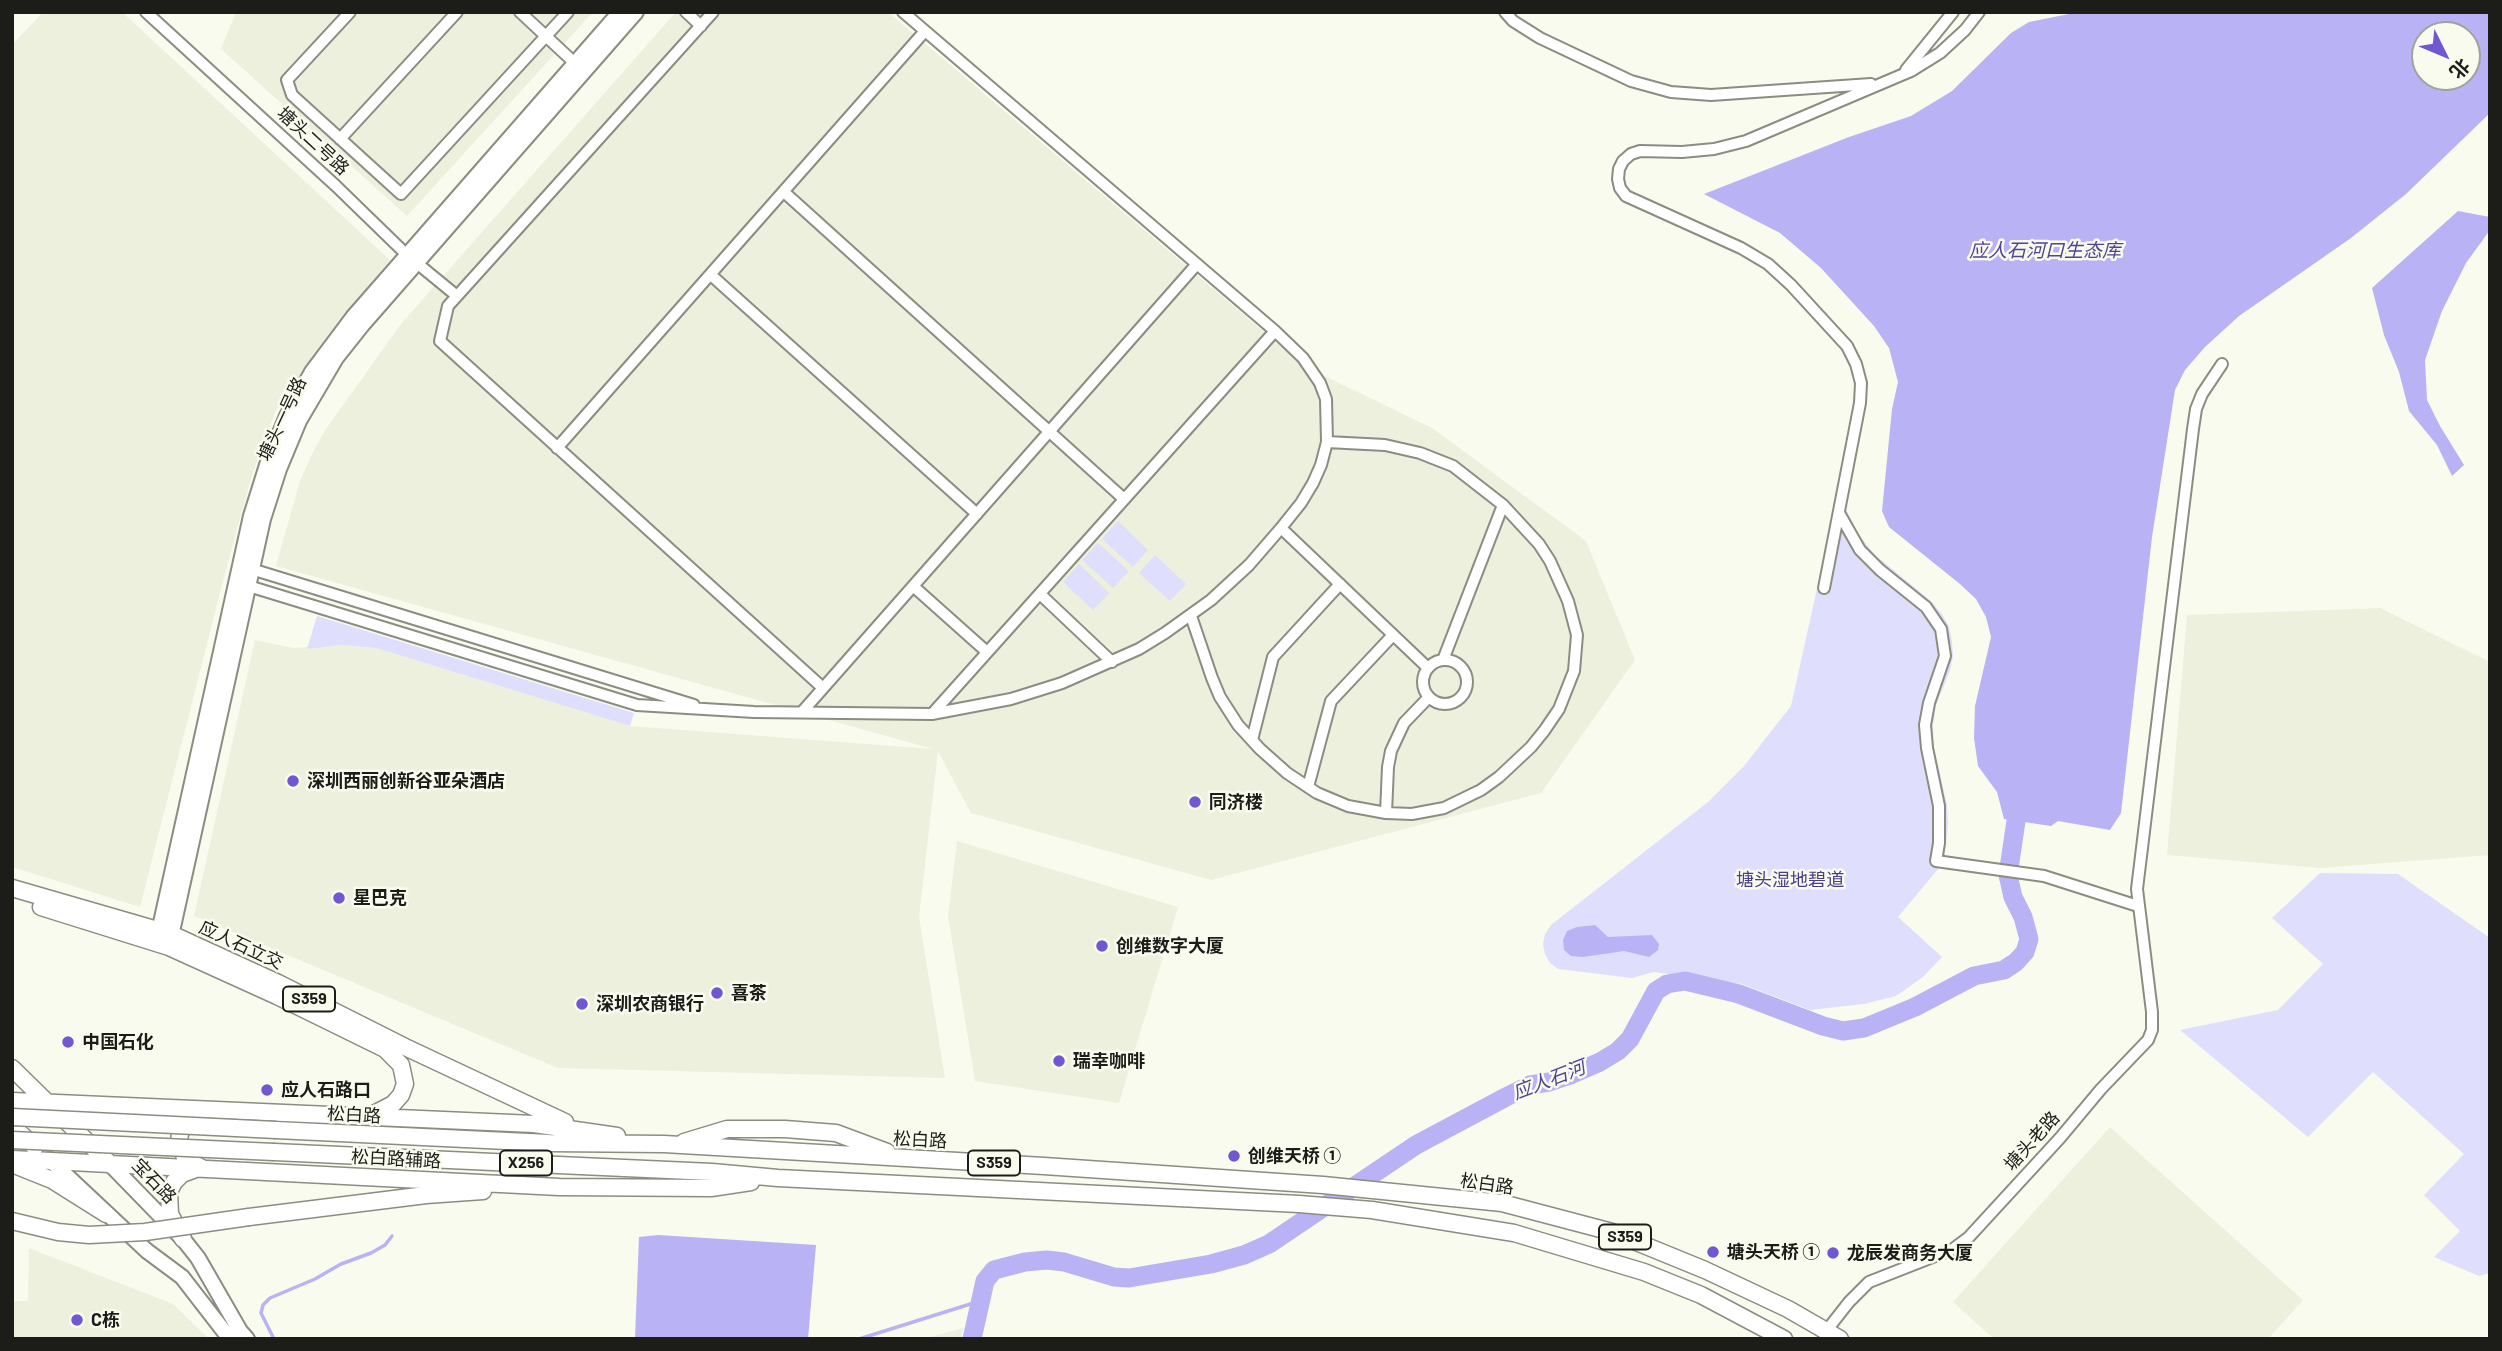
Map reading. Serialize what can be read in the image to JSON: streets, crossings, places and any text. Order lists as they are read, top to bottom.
{
  "streets": {
    "main road": [
      "应人石立交",
      "S359",
      "松白路",
      "松白路辅路",
      "X256",
      "宝石路"
    ],
    "street": ["塘头二号路", "塘头一号路", "塘头老路"]
  },
  "crossings": [
    ["塘头二号路", "塘头一号路"],
    ["塘头一号路", "应人石立交"],
    ["应人石立交", "S359"],
    ["S359", "松白路"],
    ["S359", "松白路辅路"],
    ["S359", "X256"],
    ["S359", "宝石路"],
    ["松白路", "塘头老路"],
    ["松白路辅路", "X256"],
    ["松白路辅路", "宝石路"]
  ],
  "water": ["应人石河口生态库", "应人石河"],
  "parks": ["塘头湿地碧道"],
  "places": [
    "深圳西丽创新谷亚朵酒店",
    "同济楼",
    "星巴克",
    "创维数字大厦",
    "喜茶",
    "深圳农商银行",
    "中国石化",
    "瑞幸咖啡",
    "应人石路口",
    "创维天桥 ①",
    "塘头天桥 ①",
    "龙辰发商务大厦",
    "C栋"
  ],
  "north": "bottom right"
}
